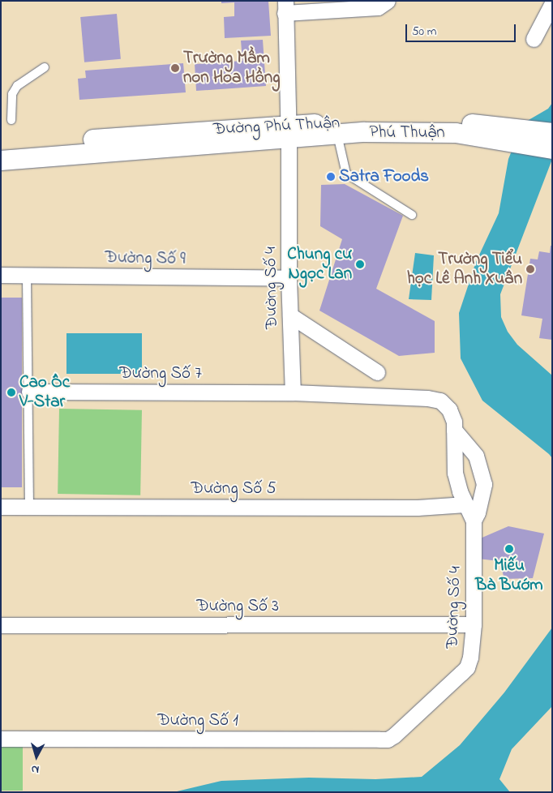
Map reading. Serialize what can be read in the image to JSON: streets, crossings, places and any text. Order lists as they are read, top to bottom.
{
  "streets": {
    "street": [
      "Đường Phú Thuận",
      "Phú Thuận",
      "Đường Số 9",
      "Đường Số 4",
      "Đường Số 7",
      "Đường Số 5",
      "Đường Số 3",
      "Đường Số 1"
    ]
  },
  "crossings": [
    ["Đường Phú Thuận", "Phú Thuận"],
    ["Đường Phú Thuận", "Đường Số 4"],
    ["Phú Thuận", "Đường Số 4"],
    ["Đường Số 9", "Đường Số 4"],
    ["Đường Số 4", "Đường Số 7"],
    ["Đường Số 4", "Đường Số 5"],
    ["Đường Số 4", "Đường Số 3"],
    ["Đường Số 4", "Đường Số 1"]
  ],
  "places": [
    "Trường Mầm non Hoa Hồng",
    "Satra Foods",
    "Chung cư Ngọc Lan",
    "Trường Tiểu học Lê Anh Xuân",
    "Cao Ốc V-Star",
    "Miếu Bà Bướm"
  ],
  "scale_bar": "50 m",
  "north": "bottom"
}
